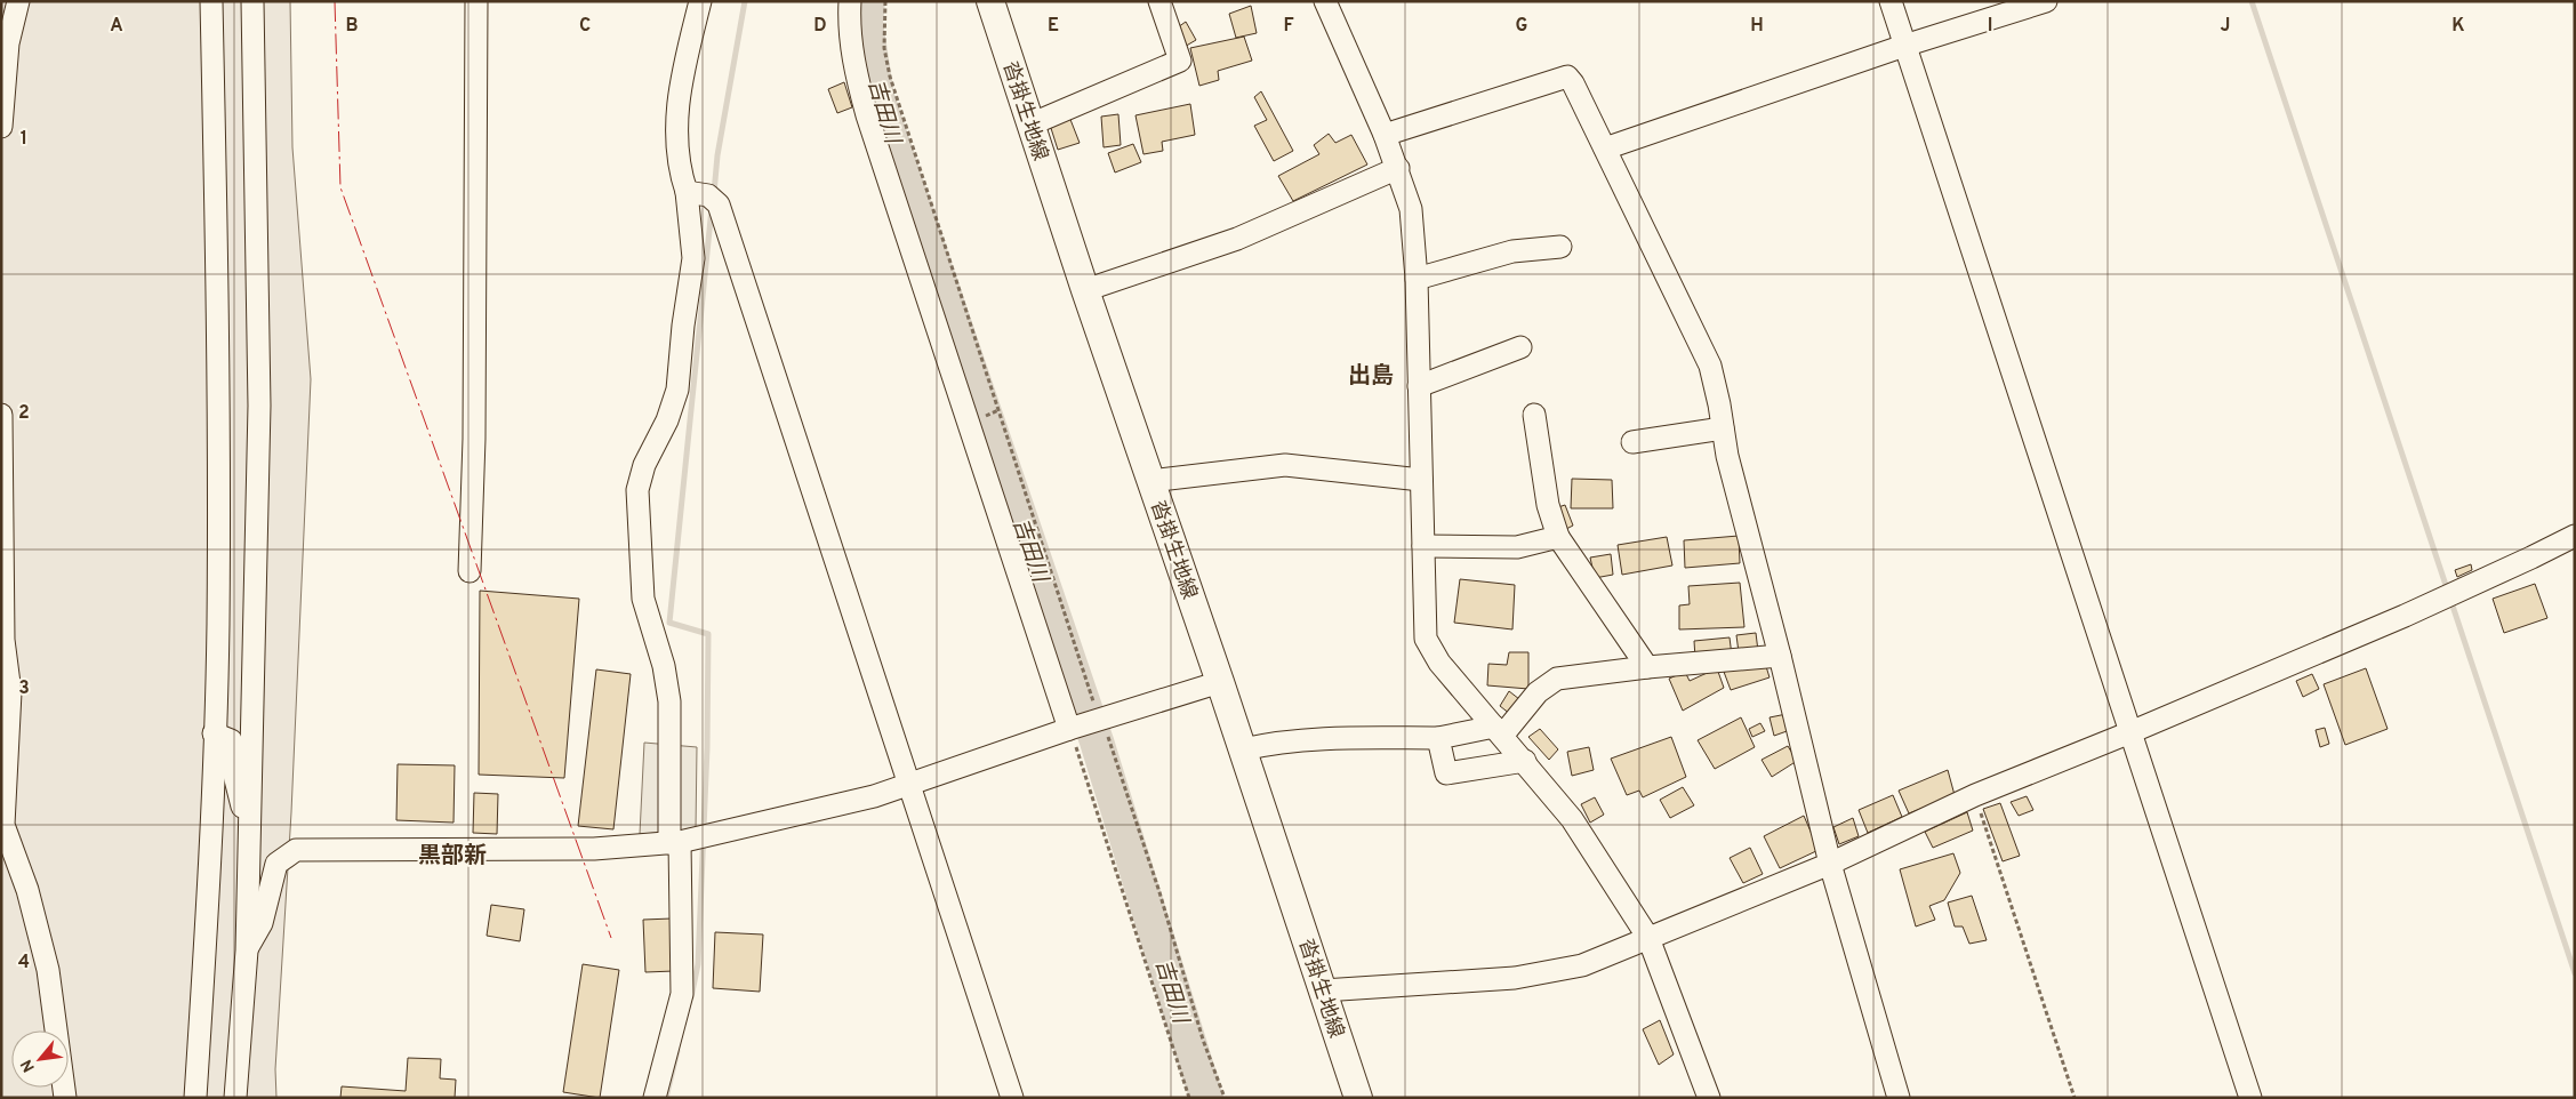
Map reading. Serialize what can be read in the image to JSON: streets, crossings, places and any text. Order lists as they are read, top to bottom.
{
  "streets": {
    "main road": ["沓掛生地線"]
  },
  "districts": ["出島", "黒部新"],
  "water": ["吉田川"],
  "north": "bottom left",
  "grid": {
    "columns": [
      "A",
      "B",
      "C",
      "D",
      "E",
      "F",
      "G",
      "H",
      "I",
      "J",
      "K"
    ],
    "rows": [
      "1",
      "2",
      "3",
      "4"
    ]
  }
}
